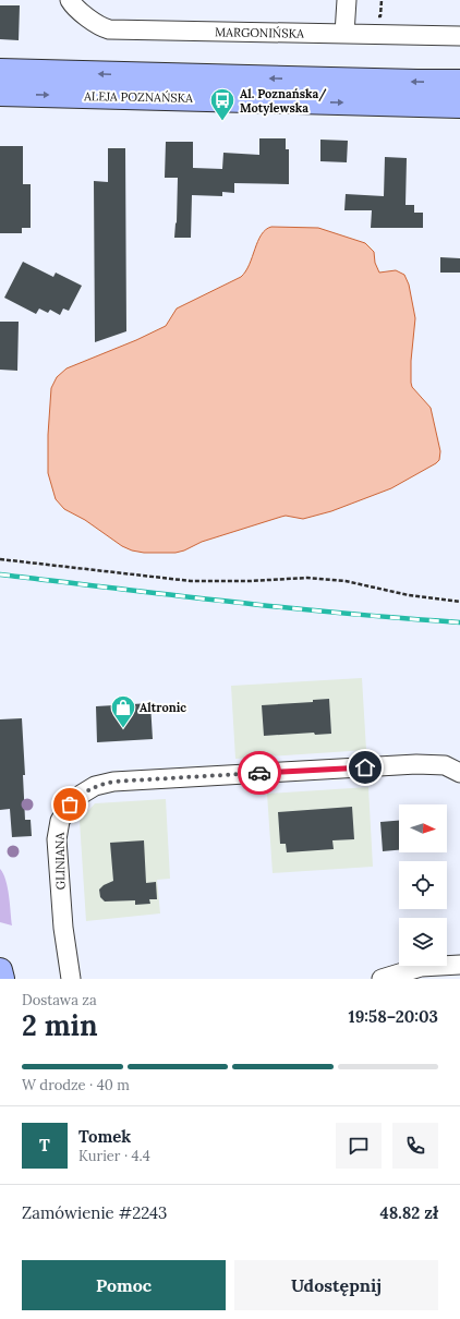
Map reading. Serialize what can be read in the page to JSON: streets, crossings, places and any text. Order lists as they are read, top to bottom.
{
  "streets": {
    "main road": ["ALEJA POZNAŃSKA"],
    "street": ["MARGONIŃSKA", "GLINIANA"]
  },
  "places": {
    "bus stop": ["Al. Poznańska/ Motylewska"],
    "shop": ["Altronic"]
  },
  "north": "right",
  "page": {
    "heading": ["2 min", "Dostawa za", "19:58–20:03"],
    "panel": [
      "Tomek",
      "Kurier · 4.4",
      "Zamówienie #2243",
      "48.82 zł"
    ],
    "bar": "W drodze · 40 m",
    "round": "T",
    "buttons": ["Pomoc", "Udostępnij"]
  }
}
